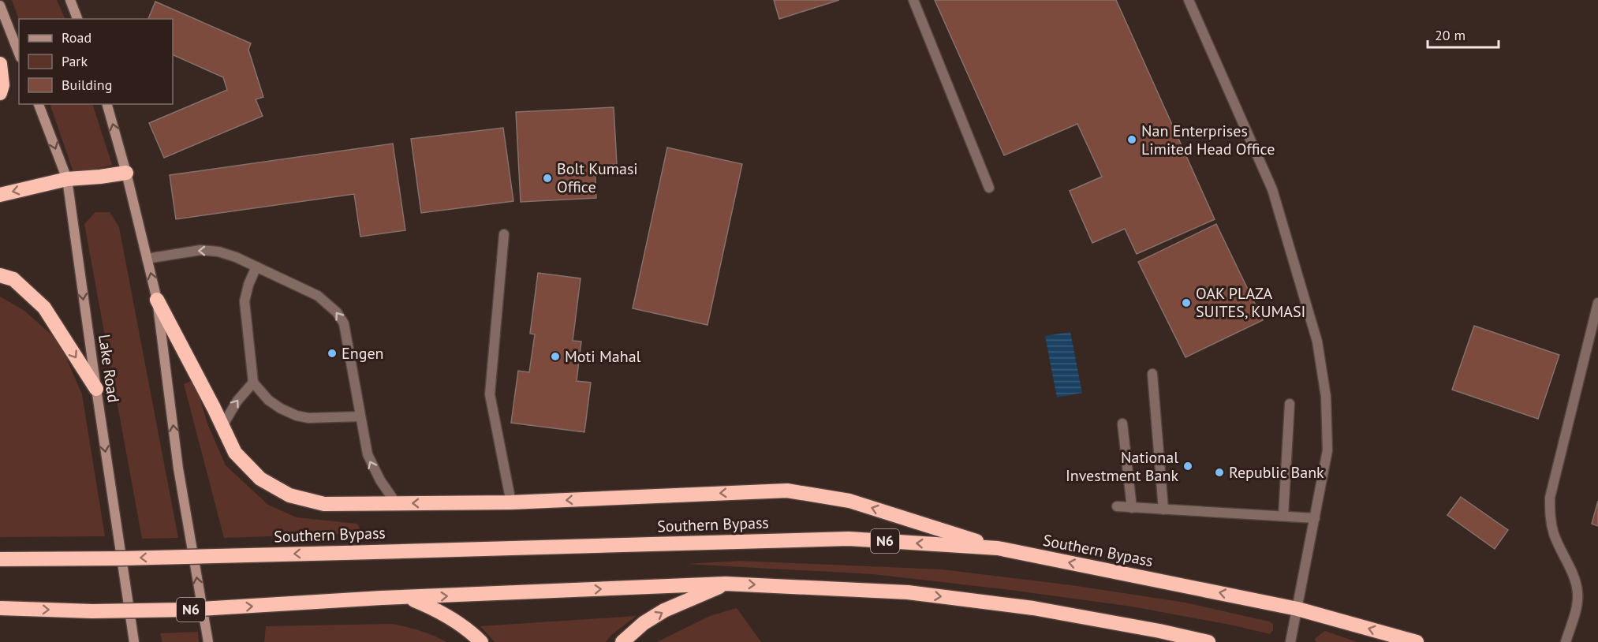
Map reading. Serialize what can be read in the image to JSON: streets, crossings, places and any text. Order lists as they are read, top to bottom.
{
  "streets": {
    "highway": ["Southern Bypass", "N6"],
    "main road": ["Lake Road"]
  },
  "places": [
    "Nan Enterprises Limited Head Office",
    "Bolt Kumasi Office",
    "OAK PLAZA SUITES, KUMASI",
    "Engen",
    "Moti Mahal",
    "National Investment Bank",
    "Republic Bank"
  ],
  "legend": ["Road", "Park", "Building"],
  "scale_bar": "20 m"
}
